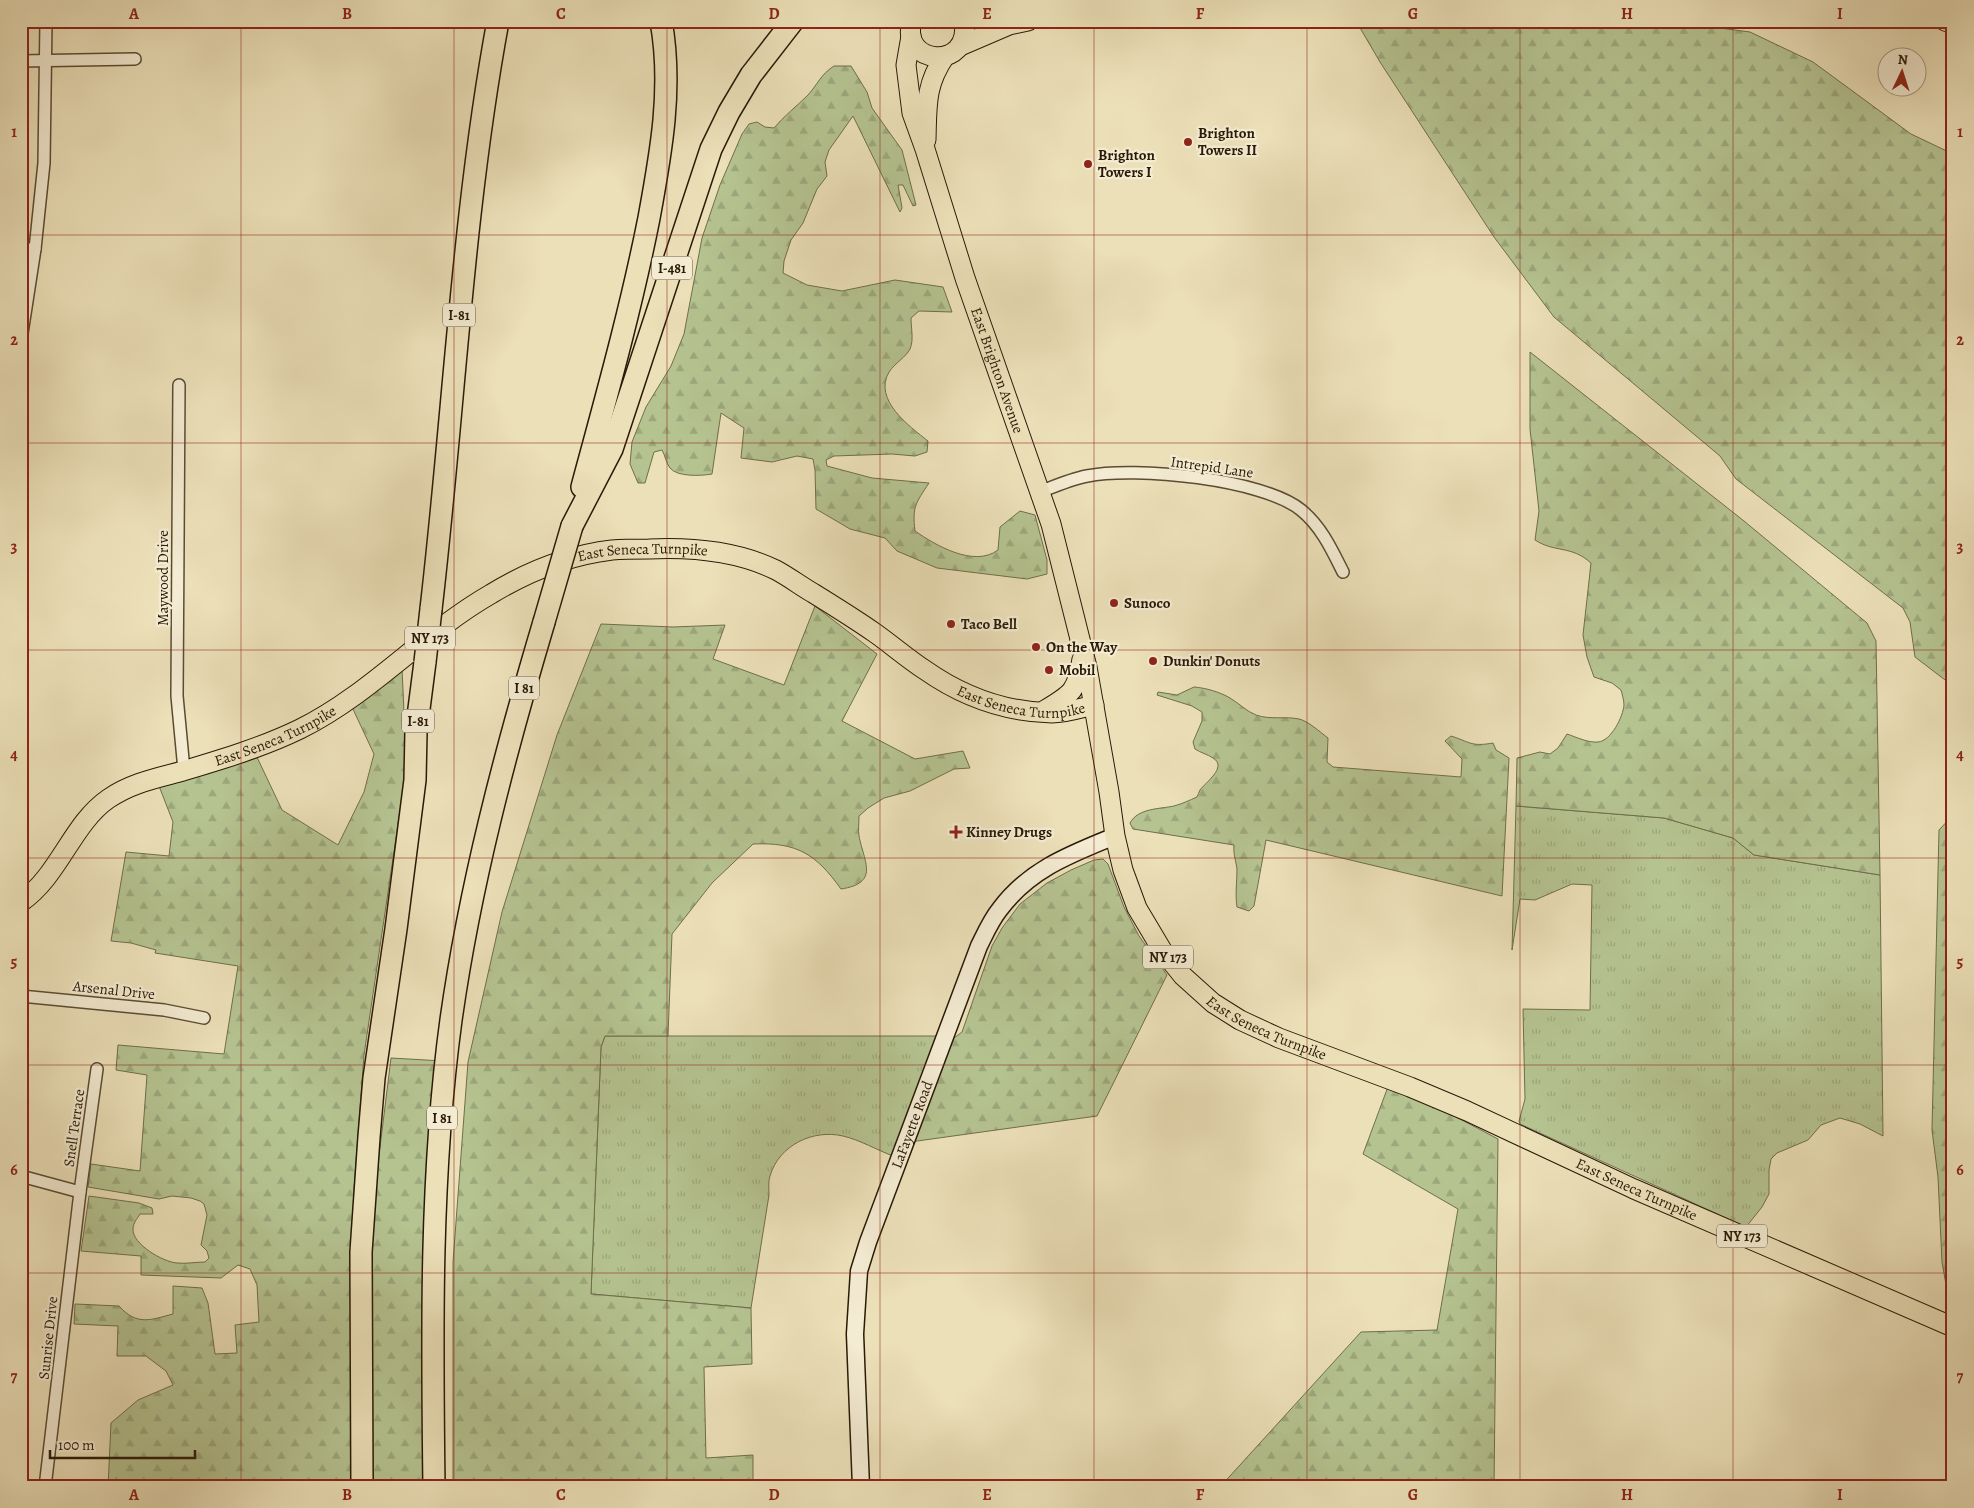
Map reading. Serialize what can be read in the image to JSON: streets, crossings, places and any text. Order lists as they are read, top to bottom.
{
  "streets": {
    "highway": ["I-481", "I-81", "I 81"],
    "main road": ["East Brighton Avenue", "East Seneca Turnpike", "NY 173"],
    "street": [
      "Intrepid Lane",
      "Maywood Drive",
      "Arsenal Drive",
      "LaFayette Road",
      "Snell Terrace",
      "Sunrise Drive"
    ]
  },
  "crossings": [
    ["I-481", "I 81"],
    ["East Brighton Avenue", "Intrepid Lane"],
    ["East Brighton Avenue", "East Seneca Turnpike"],
    ["East Seneca Turnpike", "Maywood Drive"],
    ["East Seneca Turnpike", "LaFayette Road"],
    ["Snell Terrace", "Sunrise Drive"]
  ],
  "places": {
    "other": [
      "Brighton Towers II",
      "Brighton Towers I",
      "Sunoco",
      "Taco Bell",
      "On the Way",
      "Dunkin' Donuts",
      "Mobil"
    ],
    "health": ["Kinney Drugs"]
  },
  "scale_bar": "100 m",
  "north": "top",
  "grid": {
    "columns": [
      "A",
      "B",
      "C",
      "D",
      "E",
      "F",
      "G",
      "H",
      "I"
    ],
    "rows": [
      "1",
      "2",
      "3",
      "4",
      "5",
      "6",
      "7"
    ]
  }
}
